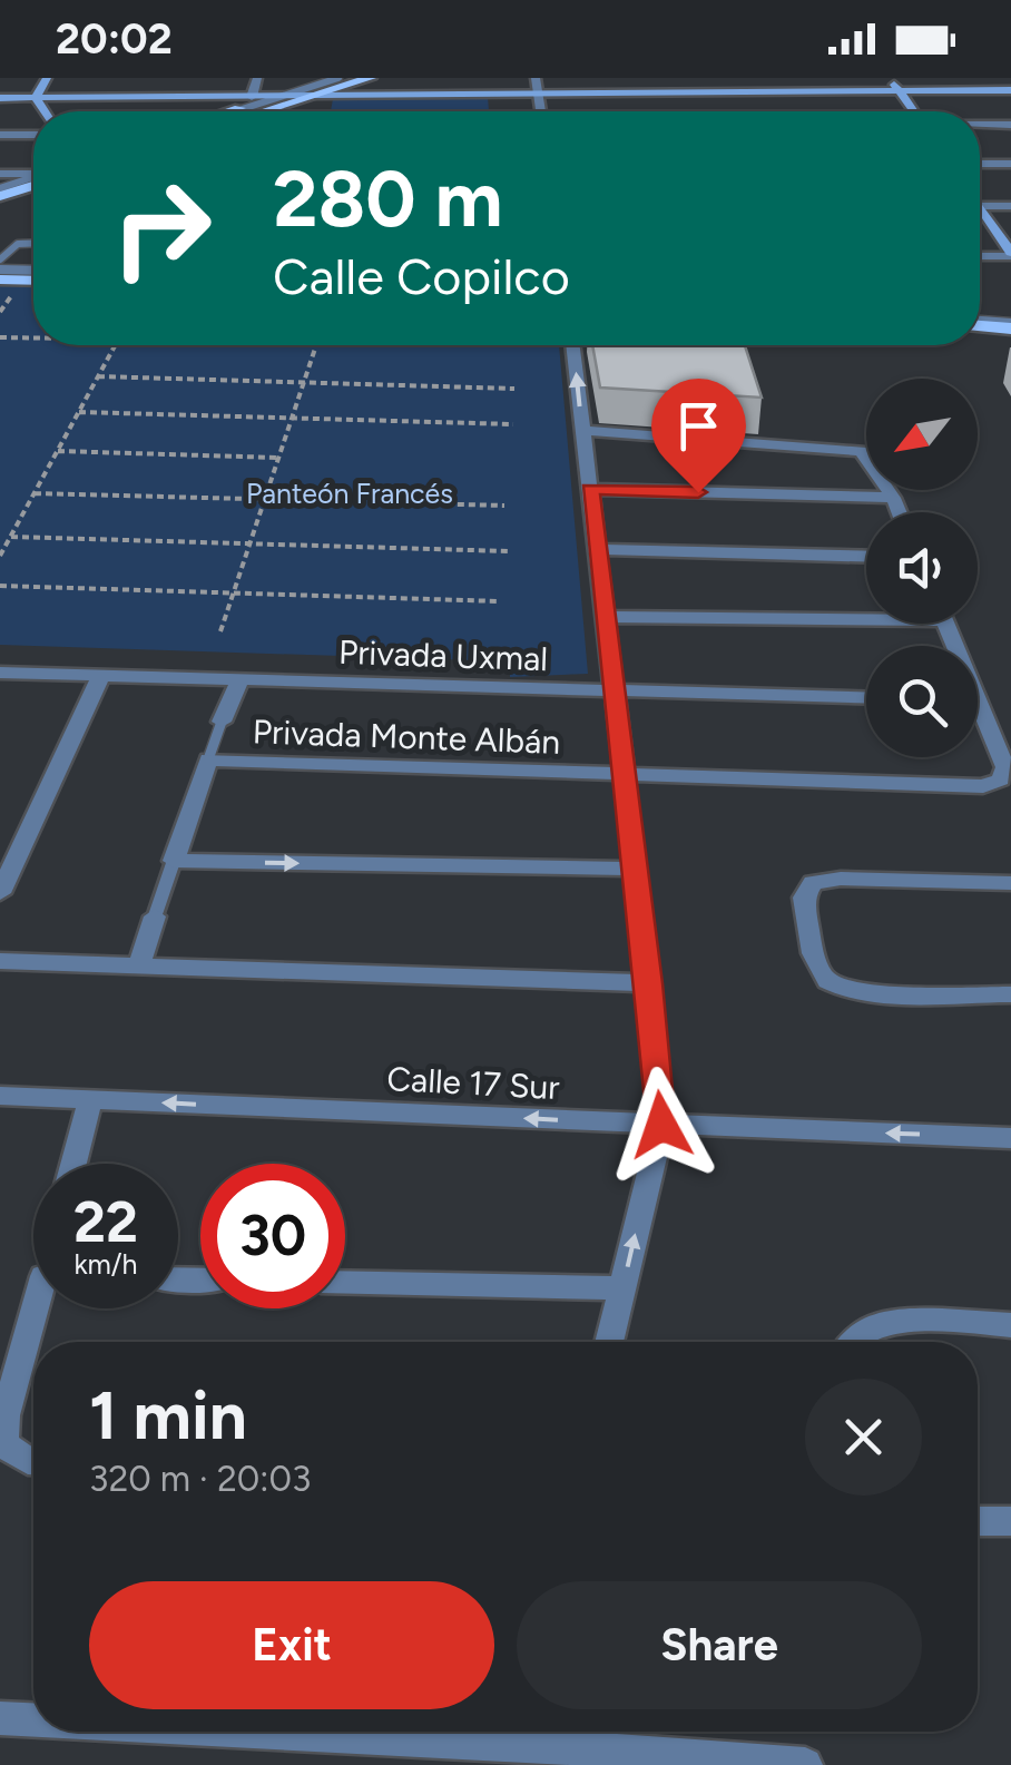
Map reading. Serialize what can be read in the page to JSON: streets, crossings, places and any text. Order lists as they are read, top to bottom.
{
  "streets": {
    "street": ["Privada Uxmal", "Privada Monte Albán", "Calle 17 Sur"]
  },
  "parks": ["Panteón Francés"],
  "north": "bottom left",
  "page": {
    "status": "20:02",
    "turn": ["280 m", "Calle Copilco"],
    "speed": "22 km/h",
    "limit": "30",
    "heading": ["1 min", "320 m · 20:03"],
    "buttons": ["Exit", "Share"]
  }
}
